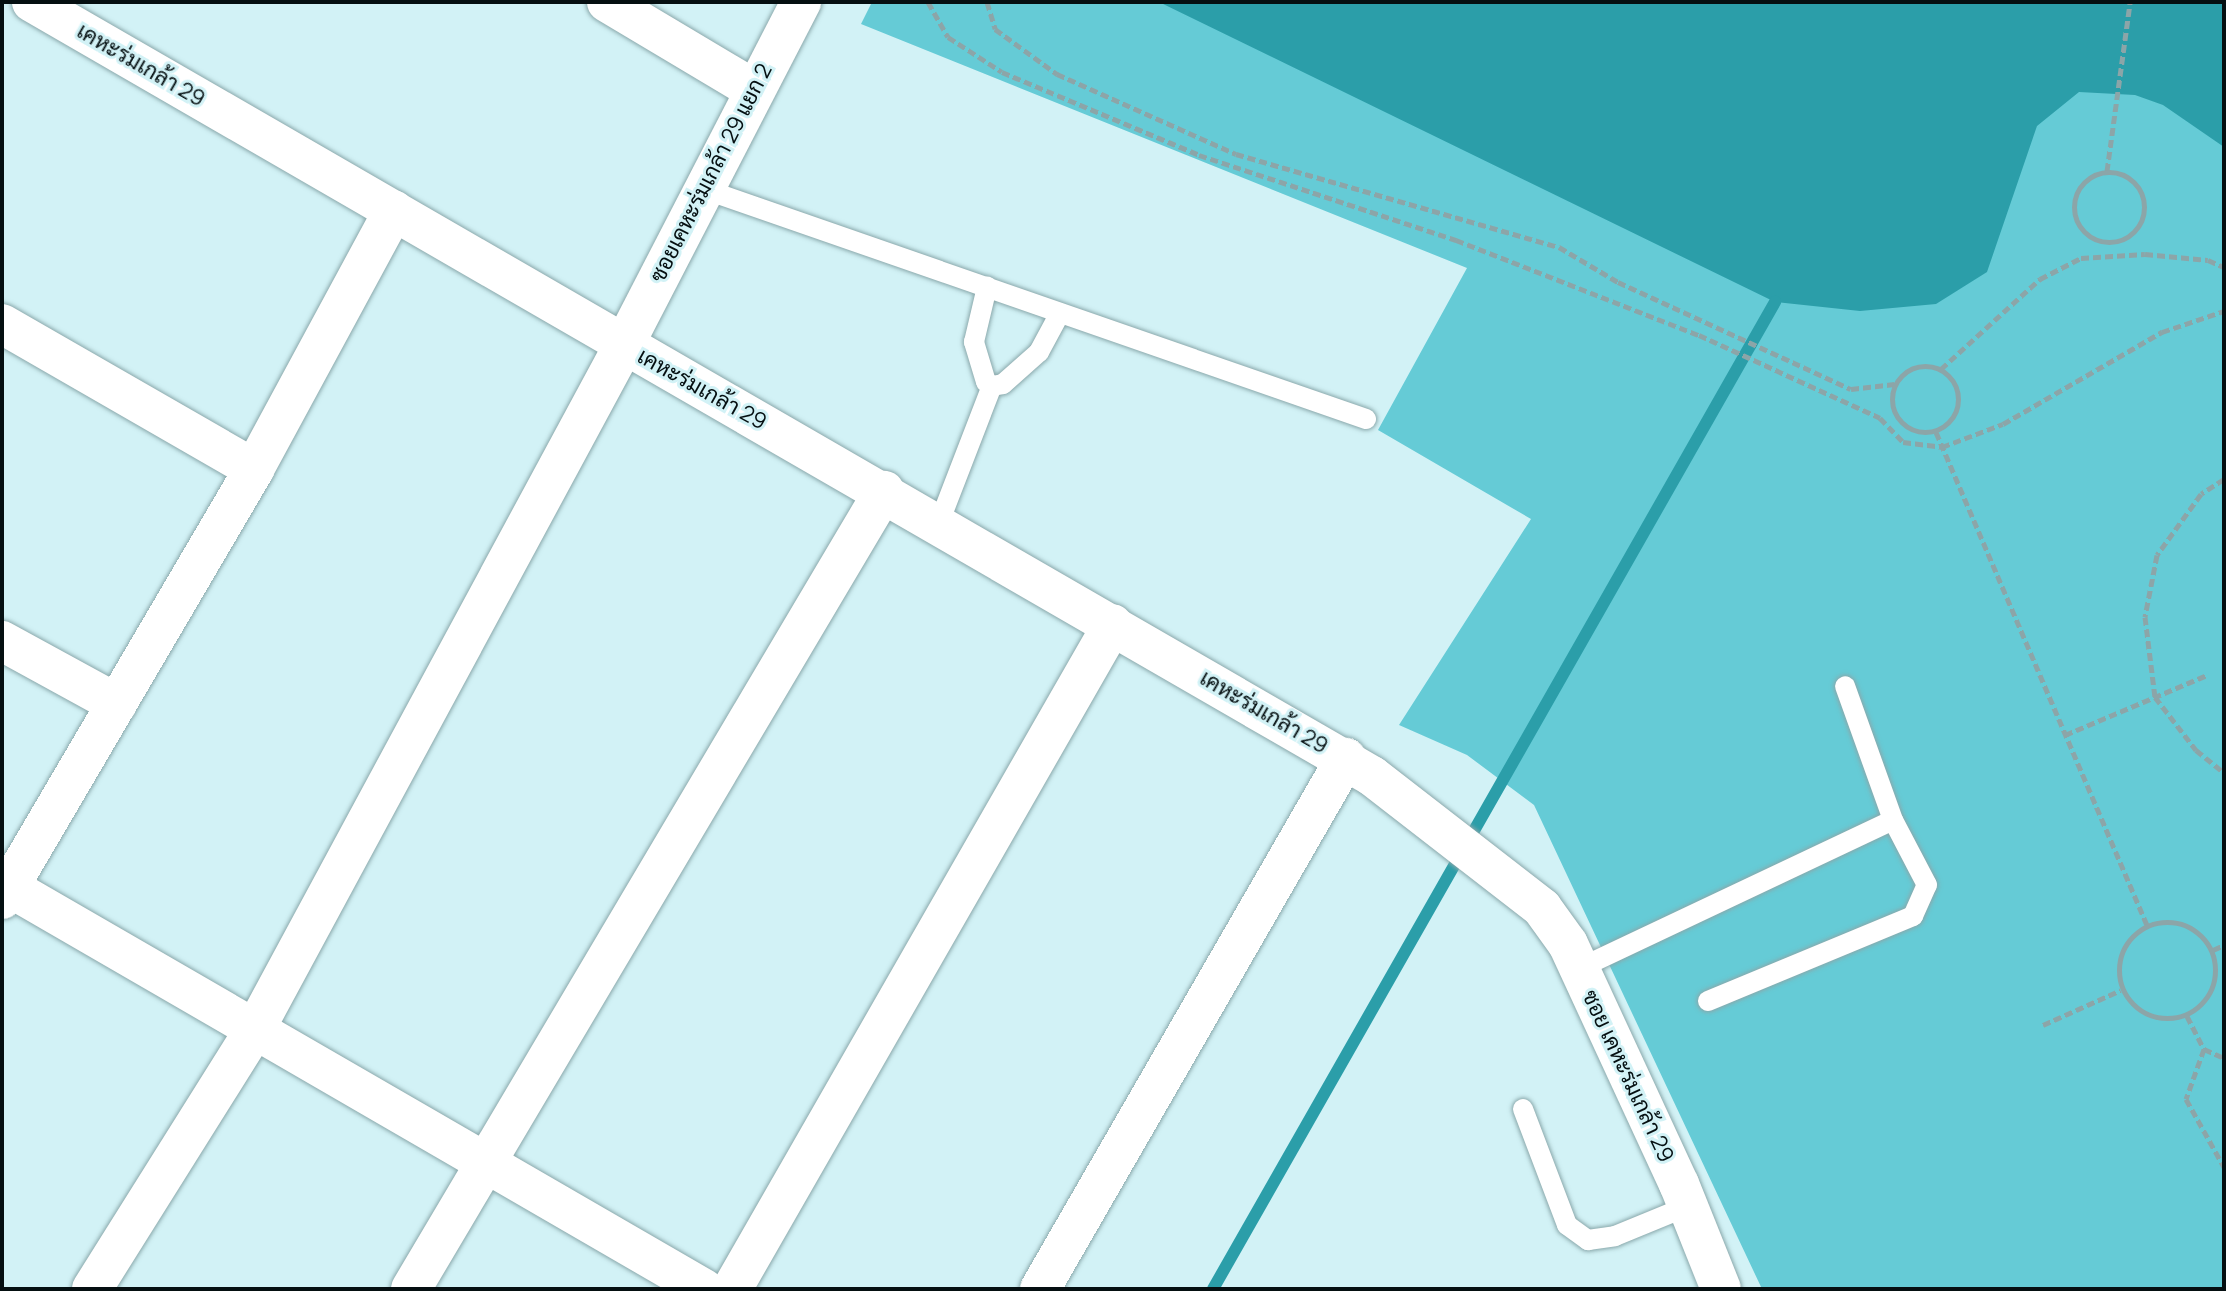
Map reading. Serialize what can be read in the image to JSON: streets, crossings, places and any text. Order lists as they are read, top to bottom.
{
  "streets": {
    "street": ["เคหะร่มเกล้า 29", "ซอยเคหะร่มเกล้า 29 แยก 2", "ซอย เคหะร่มเกล้า 29"]
  },
  "crossings": [
    ["เคหะร่มเกล้า 29", "ซอยเคหะร่มเกล้า 29 แยก 2"],
    ["เคหะร่มเกล้า 29", "ซอย เคหะร่มเกล้า 29"]
  ]
}
